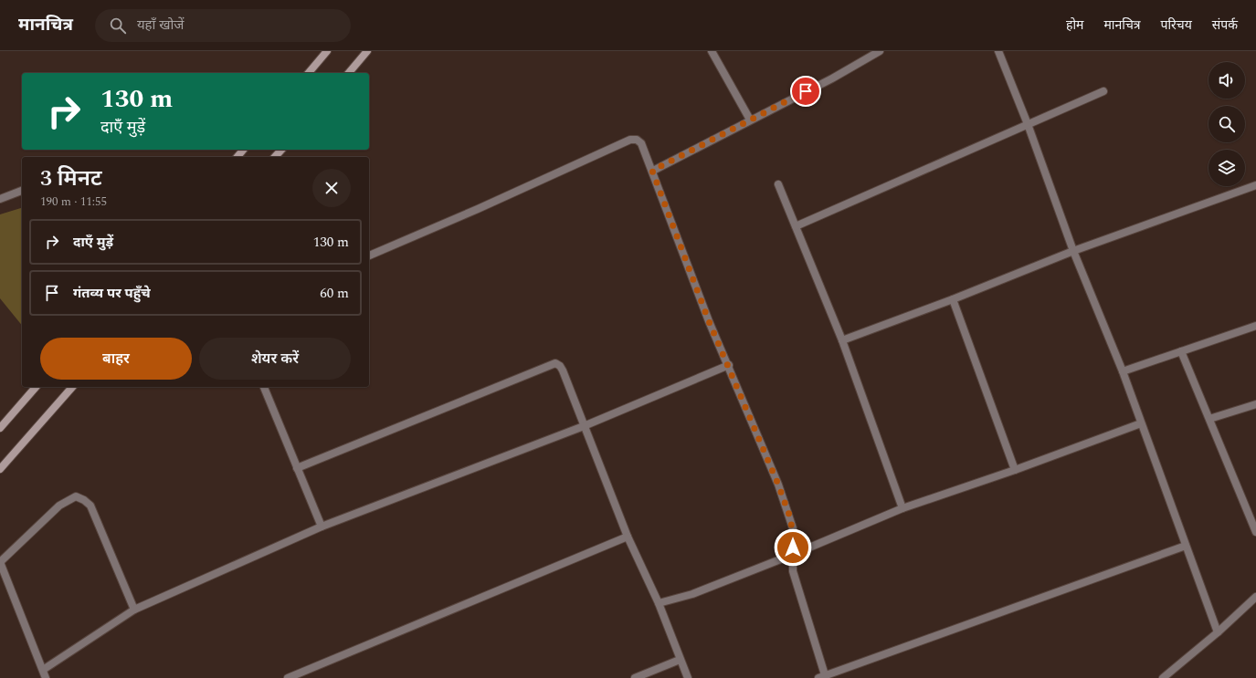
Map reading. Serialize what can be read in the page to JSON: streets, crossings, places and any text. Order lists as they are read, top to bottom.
{
  "page": {
    "header": "मानचित्र",
    "search": "यहाँ खोजें",
    "nav": [
      "होम",
      "मानचित्र",
      "परिचय",
      "संपर्क"
    ],
    "turn": ["130 m", "दाएँ मुड़ें"],
    "heading": ["3 मिनट", "190 m · 11:55"],
    "list": [
      {
        "name": "दाएँ मुड़ें",
        "value": "130 m"
      },
      {
        "name": "गंतव्य पर पहुँचे",
        "value": "60 m"
      }
    ],
    "buttons": ["बाहर", "शेयर करें"]
  }
}
